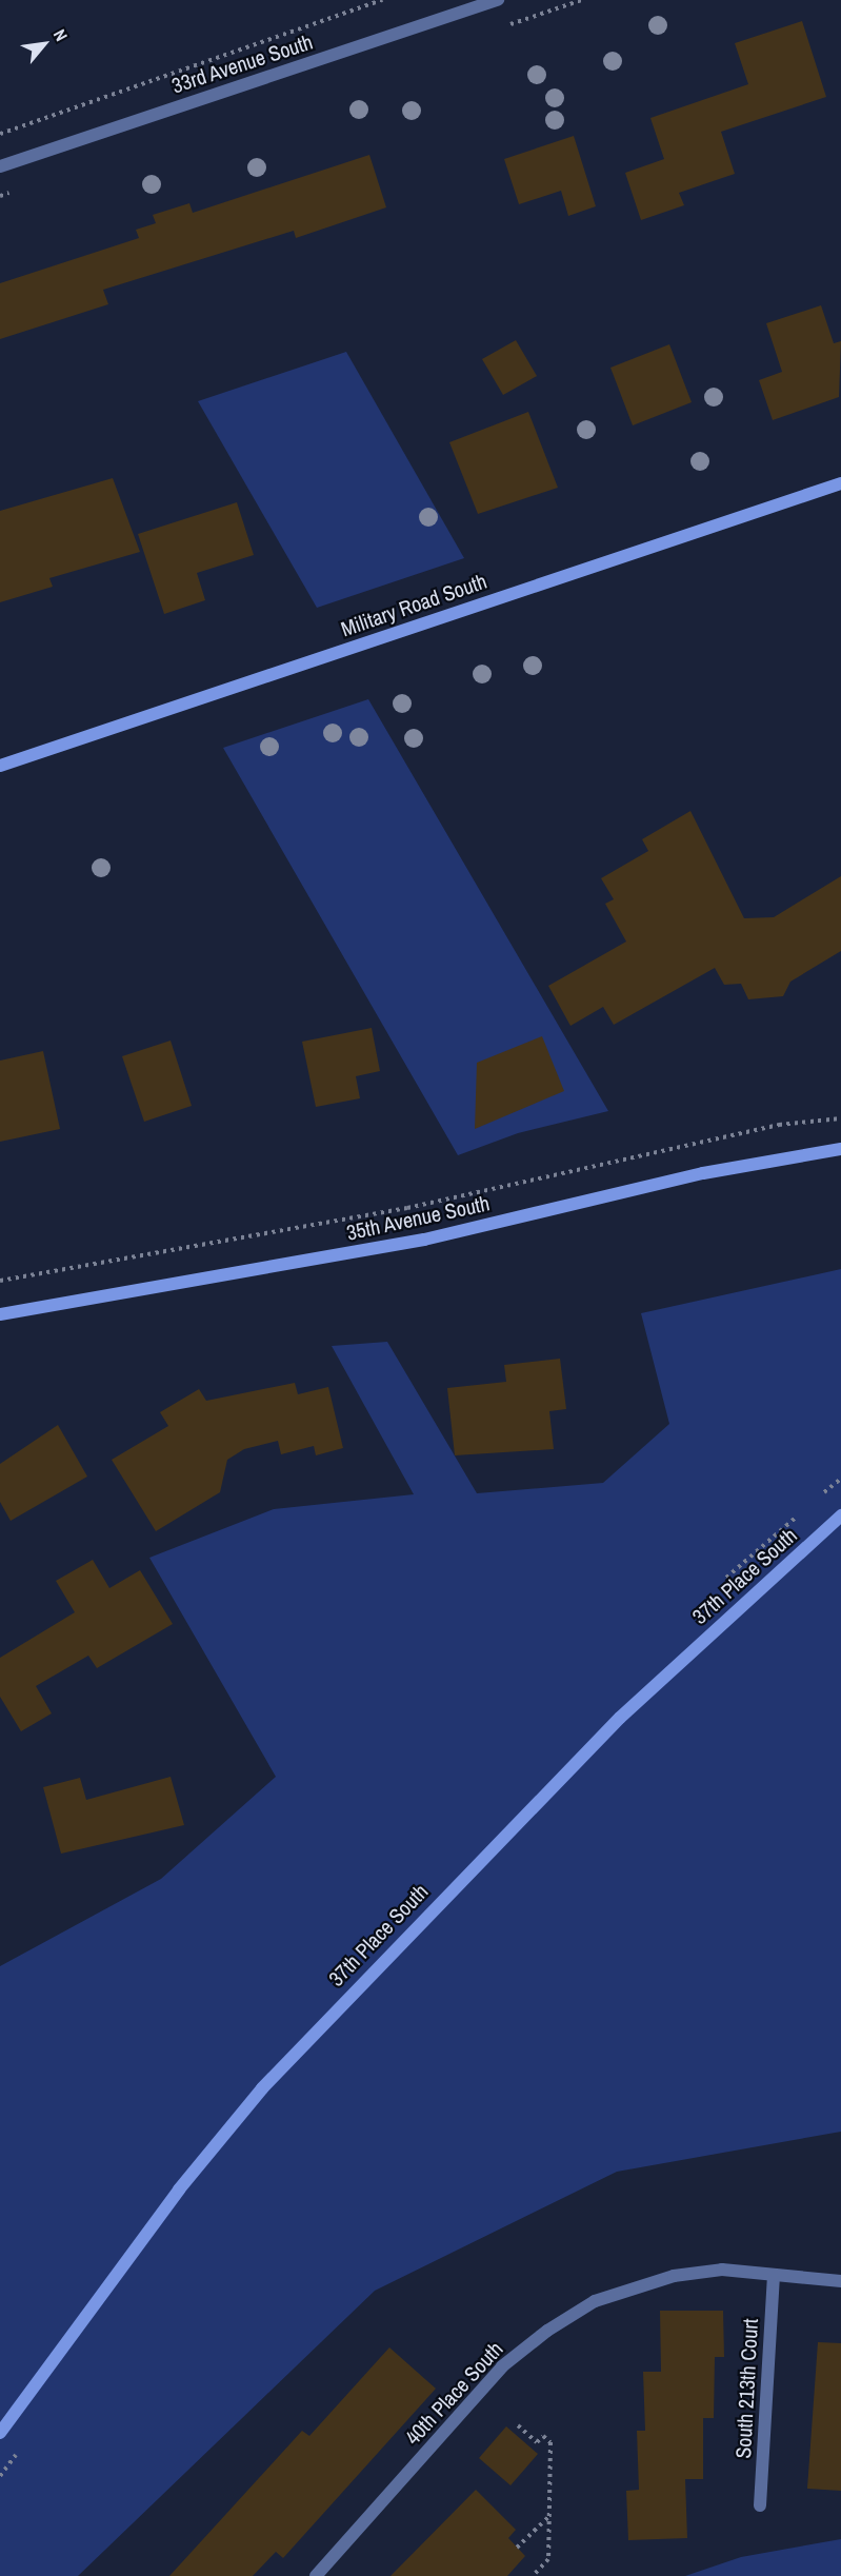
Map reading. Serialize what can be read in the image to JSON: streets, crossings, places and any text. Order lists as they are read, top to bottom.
{
  "streets": {
    "street": [
      "33rd Avenue South",
      "Military Road South",
      "35th Avenue South",
      "37th Place South",
      "South 213th Court",
      "40th Place South"
    ]
  },
  "crossings": [
    ["South 213th Court", "40th Place South"]
  ],
  "north": "top right"
}
